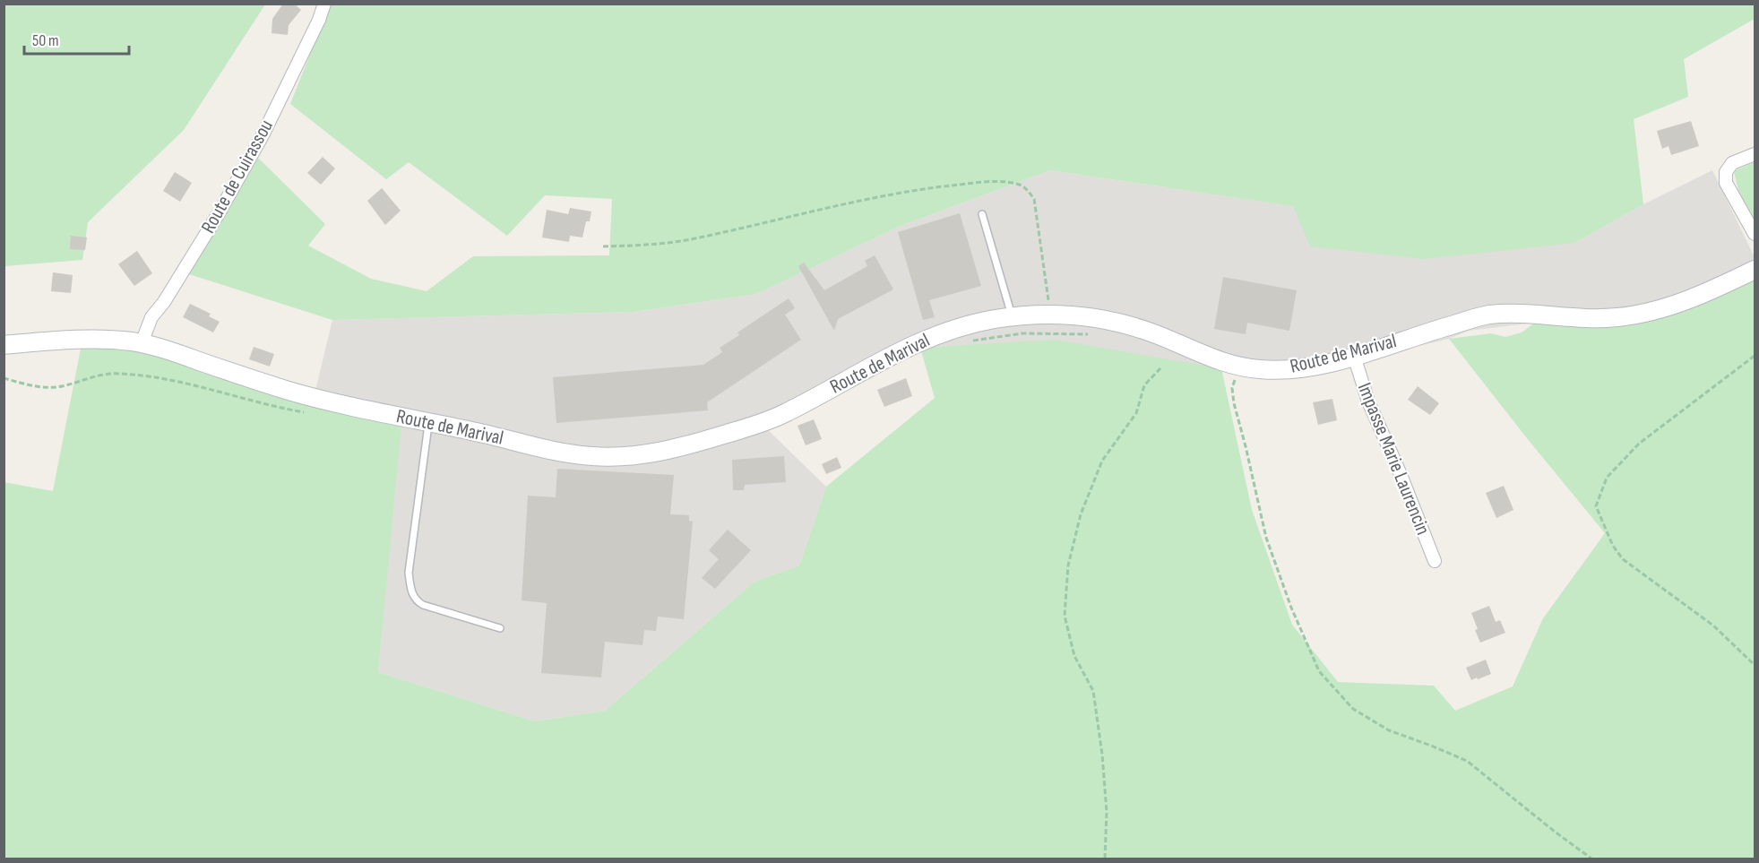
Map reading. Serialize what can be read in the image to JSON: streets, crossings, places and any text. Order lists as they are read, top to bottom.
{
  "streets": {
    "main road": ["Route de Marival"],
    "street": ["Route de Cuirassou", "Impasse Marie Laurencin"]
  },
  "crossings": [
    ["Route de Cuirassou", "Route de Marival"],
    ["Route de Marival", "Impasse Marie Laurencin"]
  ],
  "scale_bar": "50 m"
}
